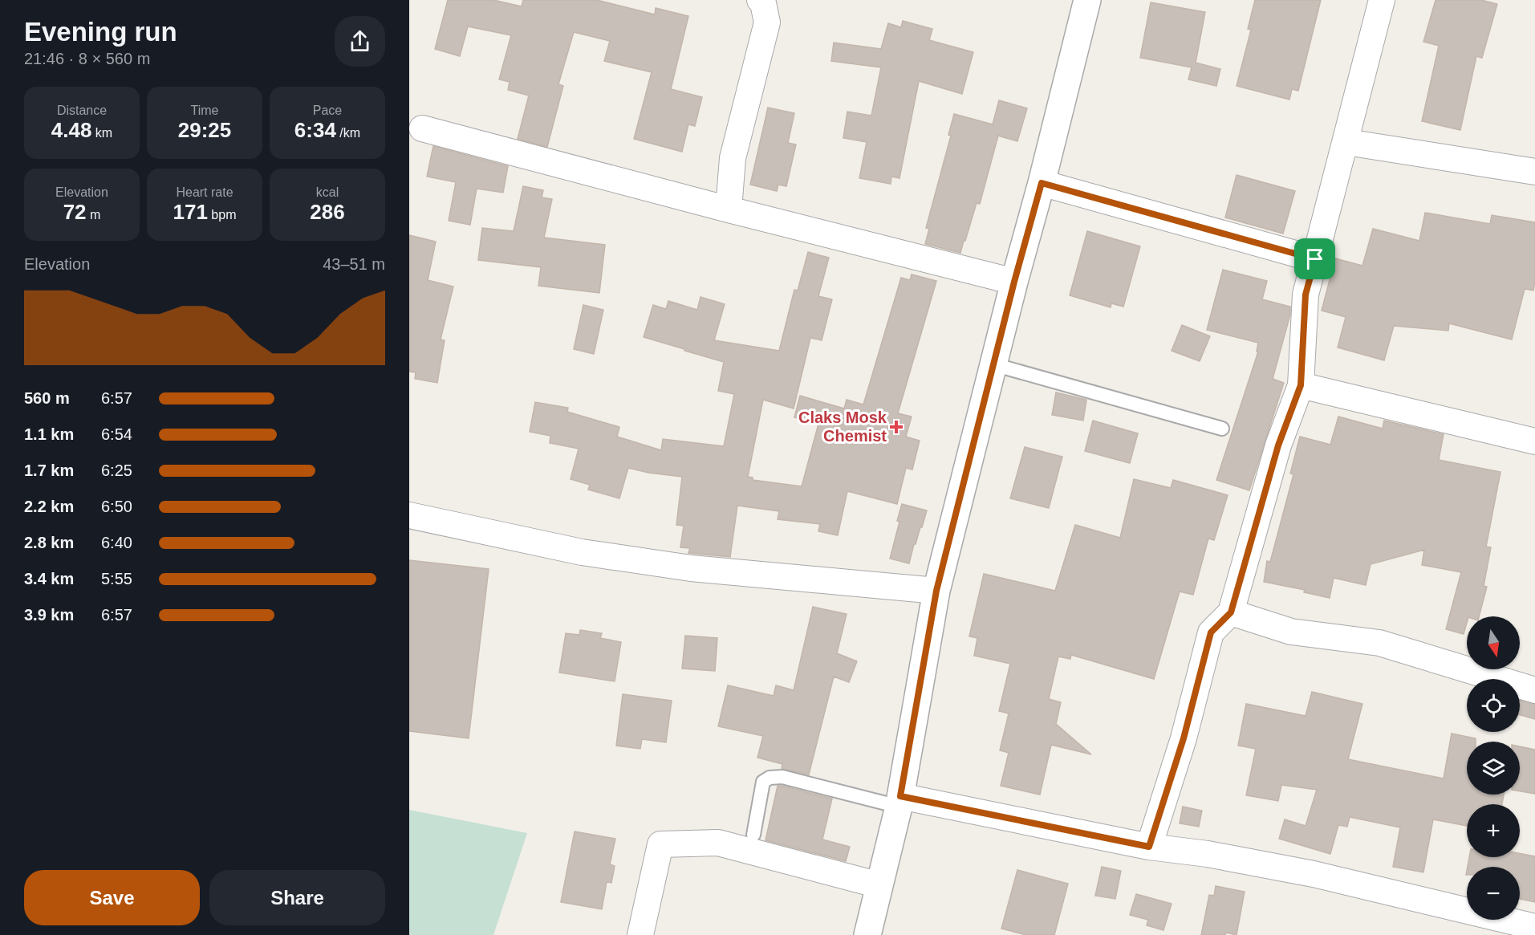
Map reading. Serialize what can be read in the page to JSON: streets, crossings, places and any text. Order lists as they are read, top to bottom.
{
  "places": {
    "health": ["Claks Mosk Chemist"]
  },
  "north": "bottom",
  "page": {
    "heading": ["Evening run", "21:46 · 8 × 560 m"],
    "stats": [
      ["Distance", "4.48 km"],
      ["Time", "29:25"],
      ["Pace", "6:34 /km"],
      ["Elevation", "72 m"],
      ["Heart rate", "171 bpm"],
      ["kcal", "286"]
    ],
    "chart": ["Elevation", "43–51 m"],
    "list": [
      {
        "name": "560 m",
        "note": "6:57"
      },
      {
        "name": "1.1 km",
        "note": "6:54"
      },
      {
        "name": "1.7 km",
        "note": "6:25"
      },
      {
        "name": "2.2 km",
        "note": "6:50"
      },
      {
        "name": "2.8 km",
        "note": "6:40"
      },
      {
        "name": "3.4 km",
        "note": "5:55"
      },
      {
        "name": "3.9 km",
        "note": "6:57"
      }
    ],
    "map_buttons": ["+", "−"],
    "buttons": ["Save", "Share"]
  }
}
